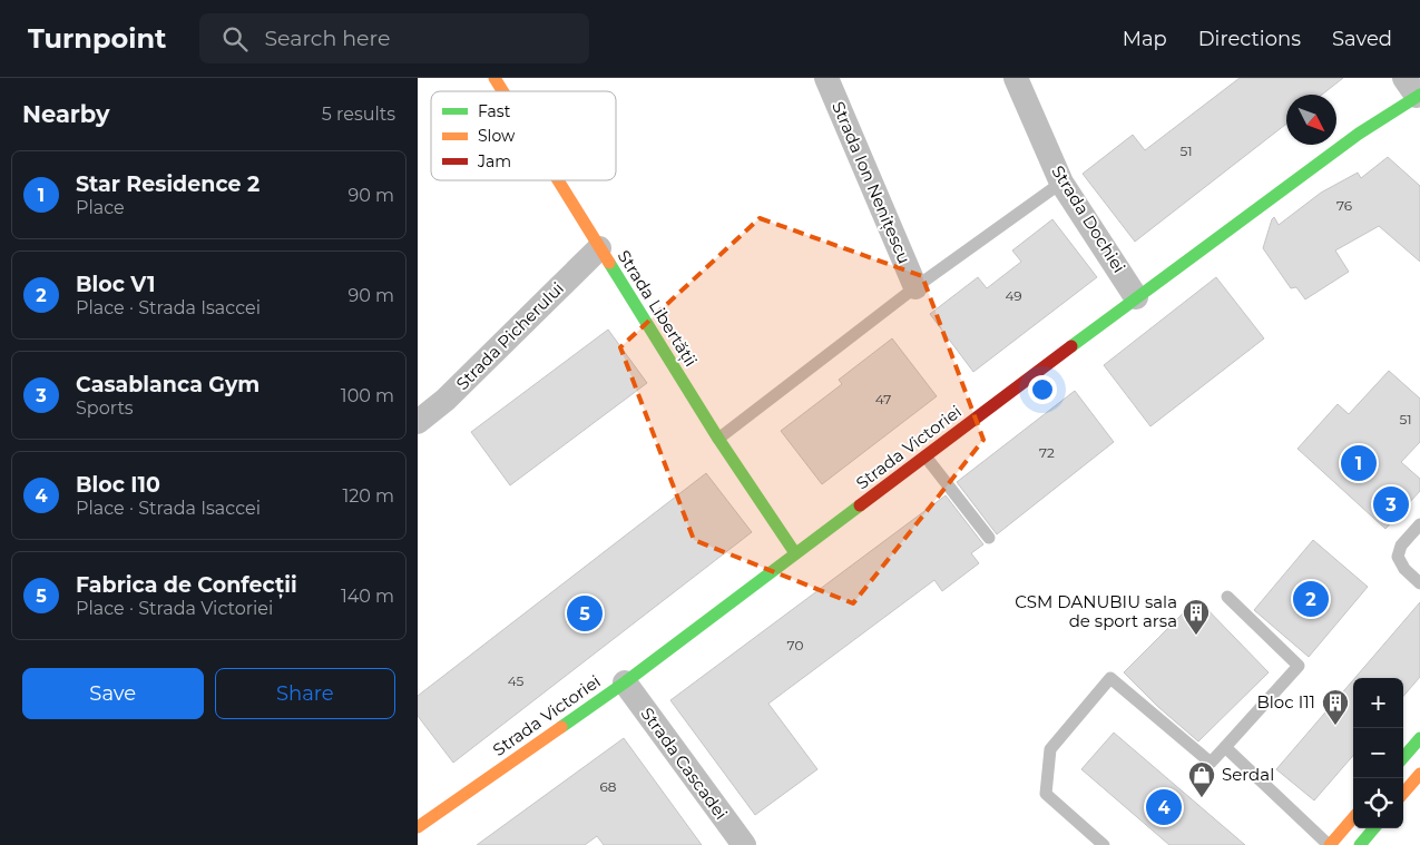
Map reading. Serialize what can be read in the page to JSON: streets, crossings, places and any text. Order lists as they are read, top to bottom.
{
  "streets": {
    "street": [
      "Strada Ion Nenițescu",
      "Strada Dochiei",
      "Strada Libertății",
      "Strada Picherului",
      "Strada Victoriei",
      "Strada Cascadei"
    ]
  },
  "crossings": [
    ["Strada Dochiei", "Strada Victoriei"],
    ["Strada Libertății", "Strada Picherului"],
    ["Strada Libertății", "Strada Victoriei"],
    ["Strada Victoriei", "Strada Cascadei"]
  ],
  "places": {
    "building": ["CSM DANUBIU sala de sport arsa", "Bloc I11"],
    "shop": ["Serdal"]
  },
  "house_numbers": [
    "51",
    "76",
    "49",
    "47",
    "51",
    "72",
    "70",
    "45",
    "68"
  ],
  "legend": ["Fast", "Slow", "Jam"],
  "north": "bottom right",
  "page": {
    "header": "Turnpoint",
    "search": "Search here",
    "nav": ["Map", "Directions", "Saved"],
    "heading": ["Nearby", "5 results"],
    "list": [
      {
        "mark": "1",
        "name": "Star Residence 2",
        "note": "Place",
        "value": "90 m"
      },
      {
        "mark": "2",
        "name": "Bloc V1",
        "note": "Place · Strada Isaccei",
        "value": "90 m"
      },
      {
        "mark": "3",
        "name": "Casablanca Gym",
        "note": "Sports",
        "value": "100 m"
      },
      {
        "mark": "4",
        "name": "Bloc I10",
        "note": "Place · Strada Isaccei",
        "value": "120 m"
      },
      {
        "mark": "5",
        "name": "Fabrica de Confecții",
        "note": "Place · Strada Victoriei",
        "value": "140 m"
      }
    ],
    "pins": [
      "1",
      "3",
      "2",
      "5",
      "4"
    ],
    "buttons": ["Save", "Share"],
    "map_buttons": ["+", "−"]
  }
}
